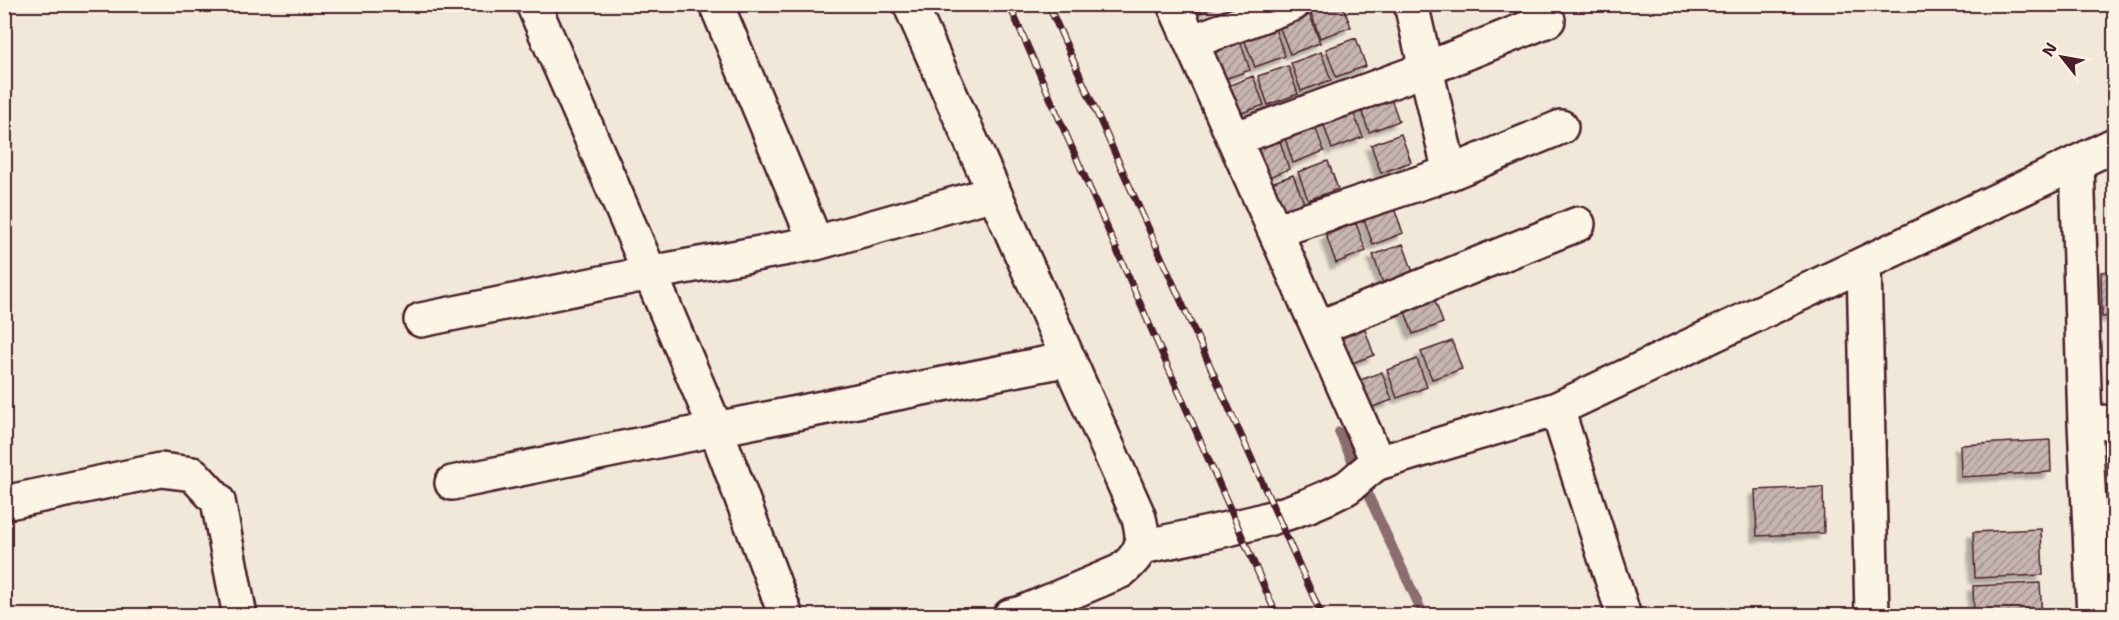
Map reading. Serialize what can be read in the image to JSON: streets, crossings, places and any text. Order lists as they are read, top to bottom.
{
  "north": "top left"
}
